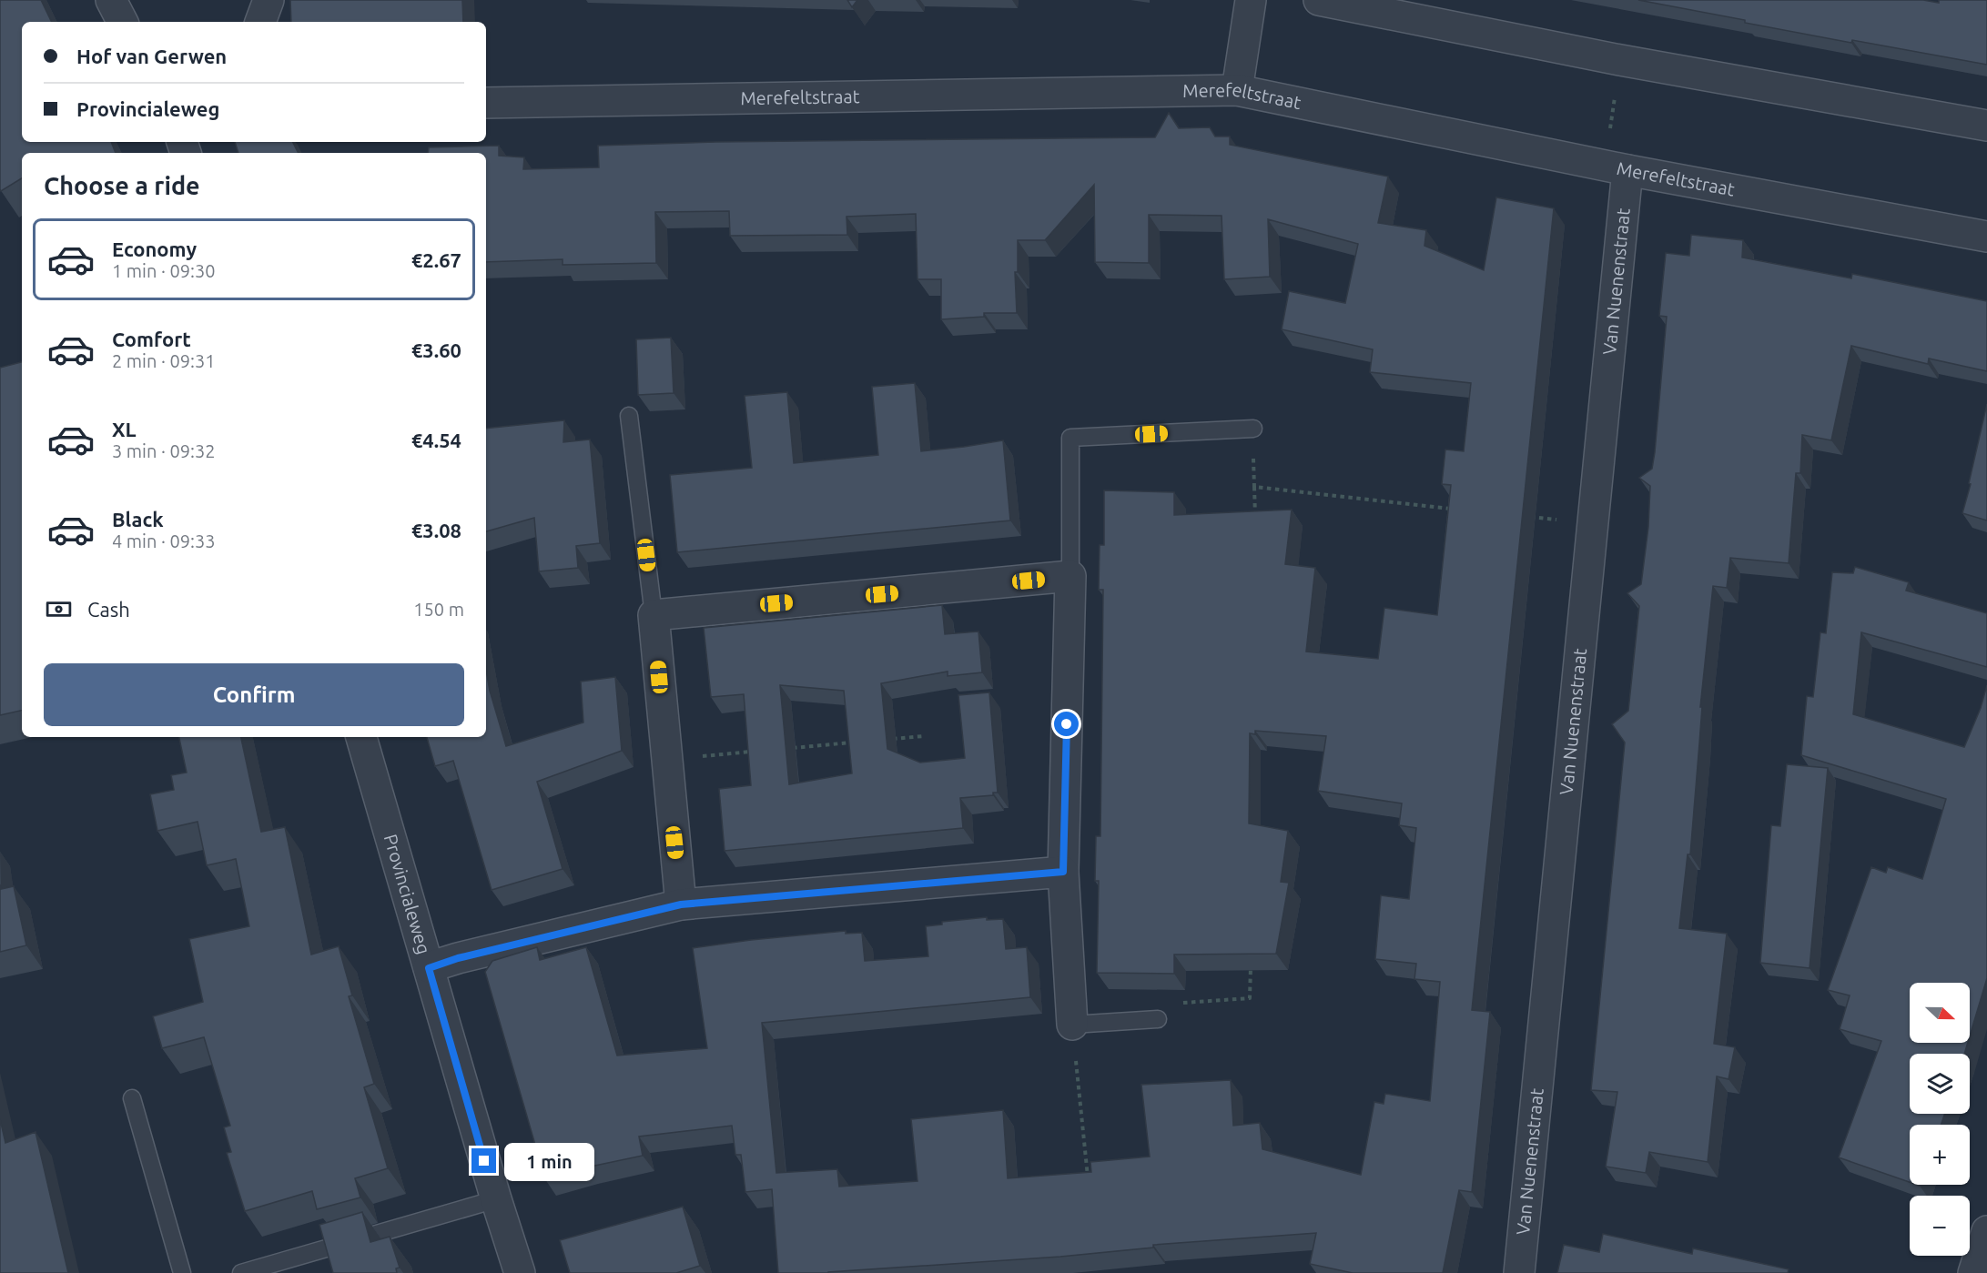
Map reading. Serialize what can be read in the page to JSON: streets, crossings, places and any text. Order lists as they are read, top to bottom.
{
  "streets": {
    "street": ["Merefeltstraat", "Van Nuenenstraat", "Provincialeweg"]
  },
  "crossings": [
    ["Merefeltstraat", "Van Nuenenstraat"]
  ],
  "north": "right",
  "page": {
    "banner": ["Hof van Gerwen", "Provincialeweg"],
    "heading": "Choose a ride",
    "list": [
      {
        "name": "Economy",
        "note": "1 min · 09:30",
        "value": "€2.67"
      },
      {
        "name": "Comfort",
        "note": "2 min · 09:31",
        "value": "€3.60"
      },
      {
        "name": "XL",
        "note": "3 min · 09:32",
        "value": "€4.54"
      },
      {
        "name": "Black",
        "note": "4 min · 09:33",
        "value": "€3.08"
      }
    ],
    "pay": ["Cash", "150 m"],
    "buttons": "Confirm",
    "map_buttons": ["+", "−"],
    "bubble": "1 min"
  }
}
